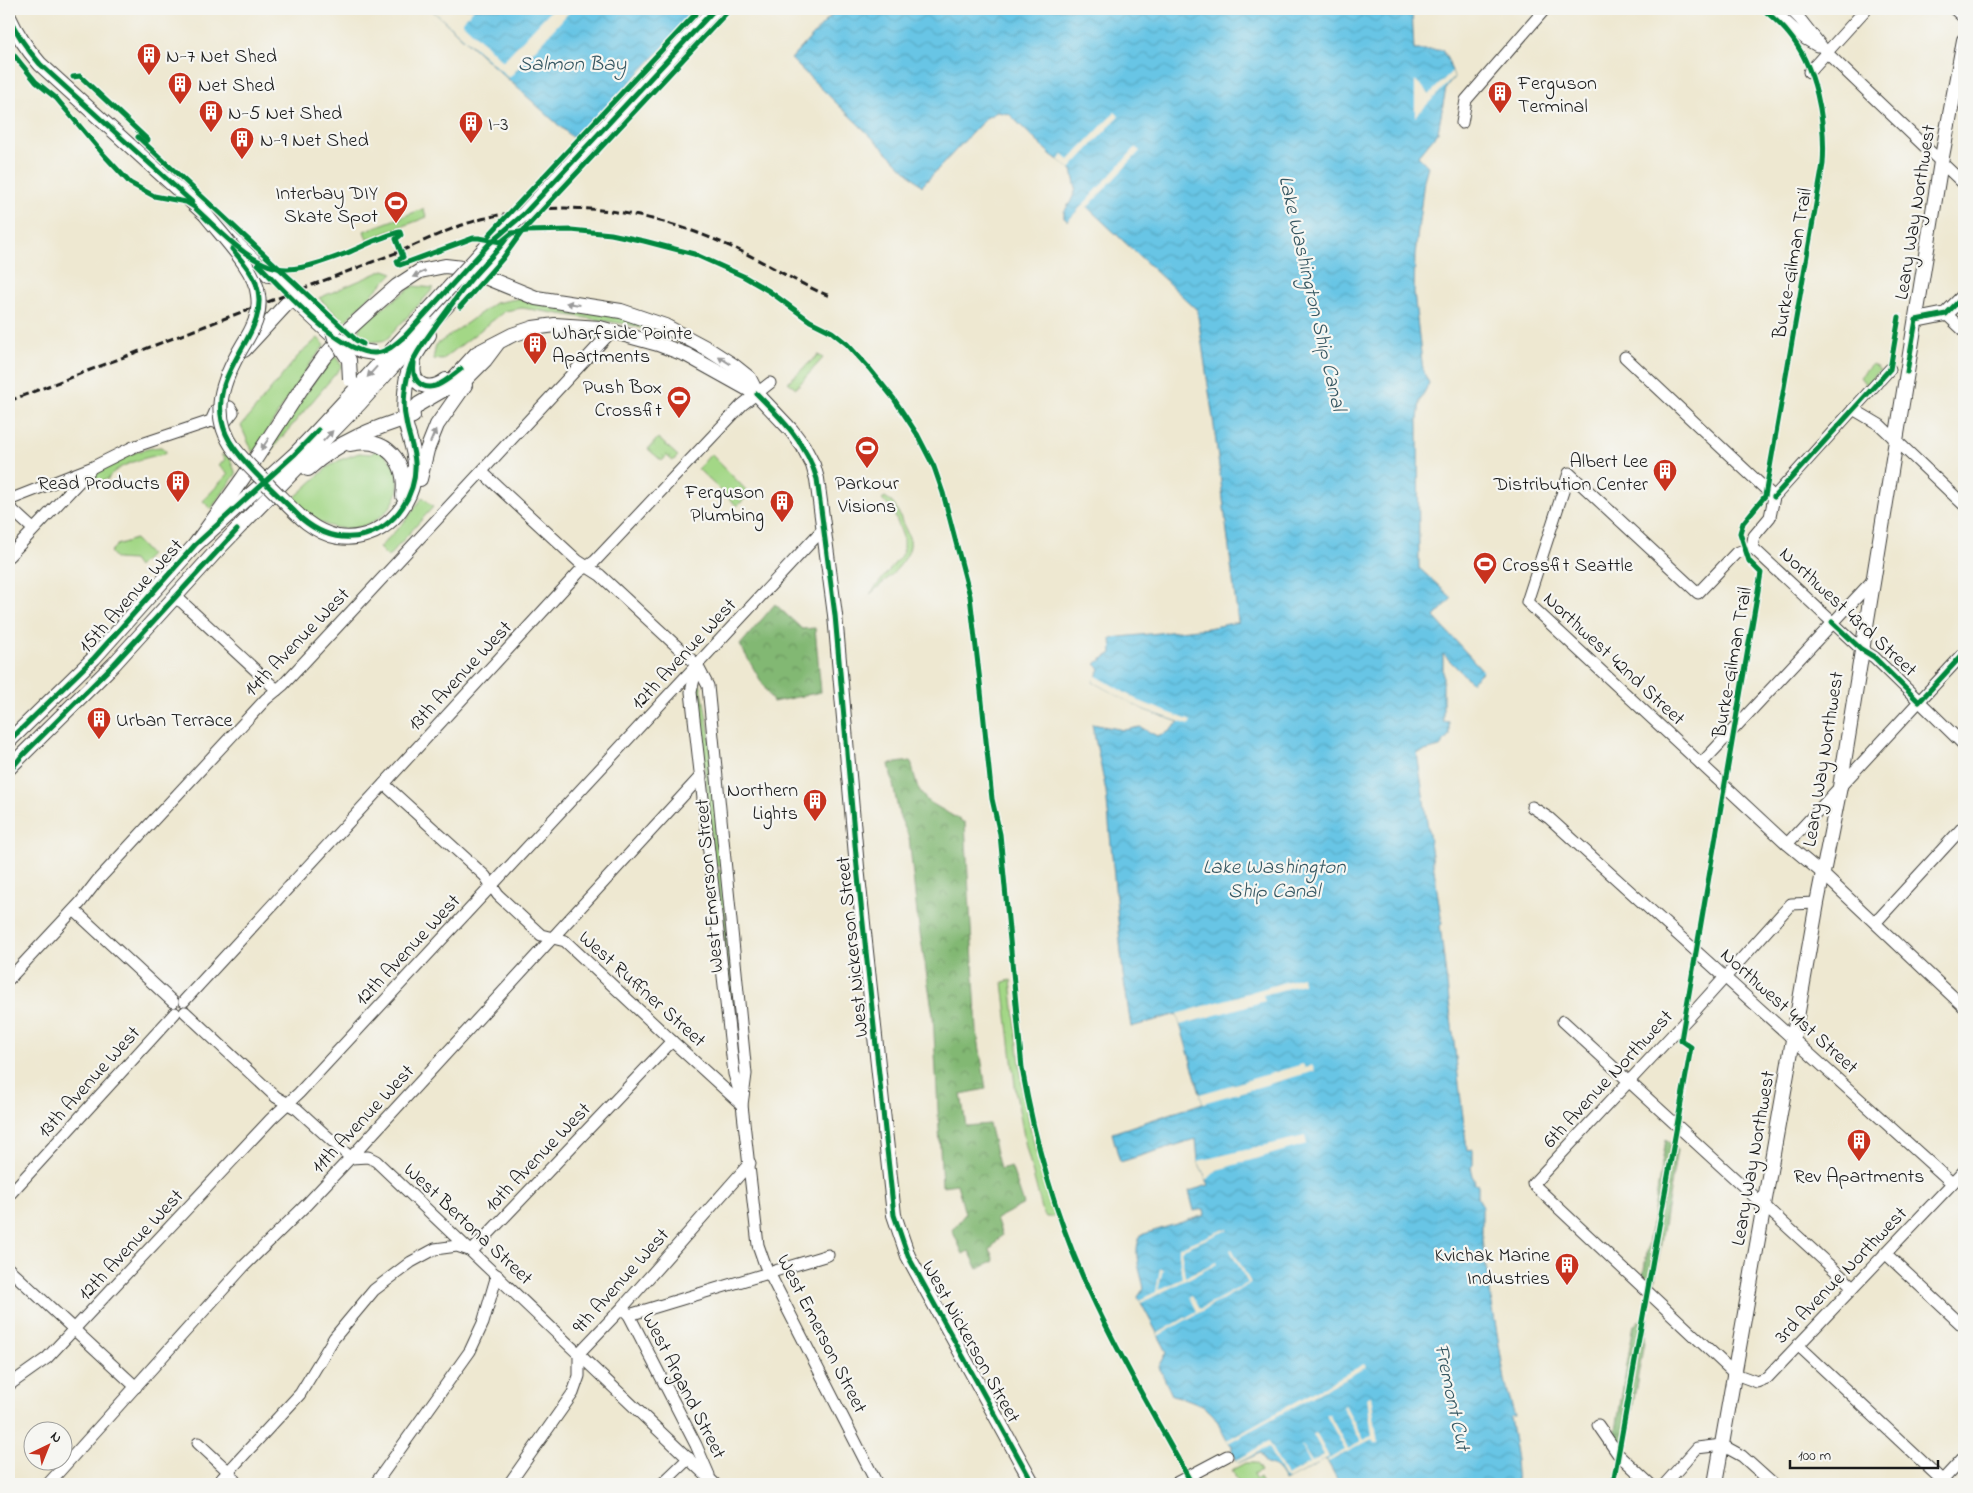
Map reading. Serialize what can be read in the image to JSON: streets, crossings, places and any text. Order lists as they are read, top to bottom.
{
  "streets": {
    "main road": ["Leary Way Northwest", "15th Avenue West", "West Nickerson Street"],
    "street": [
      "Northwest 43rd Street",
      "14th Avenue West",
      "12th Avenue West",
      "Northwest 42nd Street",
      "13th Avenue West",
      "West Emerson Street",
      "West Ruffner Street",
      "Northwest 41st Street",
      "6th Avenue Northwest",
      "11th Avenue West",
      "10th Avenue West",
      "West Bertona Street",
      "3rd Avenue Northwest",
      "9th Avenue West",
      "West Argand Street"
    ],
    "cycle path": ["Burke-Gilman Trail"]
  },
  "crossings": [
    ["Leary Way Northwest", "Northwest 43rd Street"],
    ["Leary Way Northwest", "Northwest 42nd Street"],
    ["Leary Way Northwest", "Northwest 41st Street"],
    ["Leary Way Northwest", "6th Avenue Northwest"],
    ["Leary Way Northwest", "3rd Avenue Northwest"],
    ["Northwest 43rd Street", "Northwest 42nd Street"],
    ["14th Avenue West", "West Emerson Street"],
    ["14th Avenue West", "West Nickerson Street"],
    ["12th Avenue West", "West Emerson Street"],
    ["12th Avenue West", "West Nickerson Street"],
    ["12th Avenue West", "West Ruffner Street"],
    ["13th Avenue West", "West Emerson Street"],
    ["13th Avenue West", "West Nickerson Street"],
    ["13th Avenue West", "West Ruffner Street"],
    ["West Emerson Street", "West Ruffner Street"],
    ["West Emerson Street", "11th Avenue West"],
    ["West Emerson Street", "9th Avenue West"],
    ["West Ruffner Street", "11th Avenue West"],
    ["West Ruffner Street", "10th Avenue West"],
    ["Northwest 41st Street", "6th Avenue Northwest"],
    ["Northwest 41st Street", "3rd Avenue Northwest"],
    ["6th Avenue Northwest", "3rd Avenue Northwest"],
    ["11th Avenue West", "West Bertona Street"],
    ["10th Avenue West", "West Bertona Street"],
    ["West Bertona Street", "9th Avenue West"],
    ["West Bertona Street", "West Argand Street"],
    ["9th Avenue West", "West Argand Street"]
  ],
  "water": ["Salmon Bay", "Lake Washington Ship Canal", "Fremont Cut"],
  "places": {
    "building": [
      "N-7 Net Shed",
      "Net Shed",
      "Ferguson Terminal",
      "N-5 Net Shed",
      "I-3",
      "N-9 Net Shed",
      "Wharfside Pointe Apartments",
      "Albert Lee Distribution Center",
      "Read Products",
      "Ferguson Plumbing",
      "Urban Terrace",
      "Northern Lights",
      "Rev Apartments",
      "Kvichak Marine Industries"
    ],
    "sports": [
      "Interbay DIY Skate Spot",
      "Push Box Crossfit",
      "Parkour Visions",
      "Crossfit Seattle"
    ]
  },
  "scale_bar": "100 m",
  "north": "top right"
}
